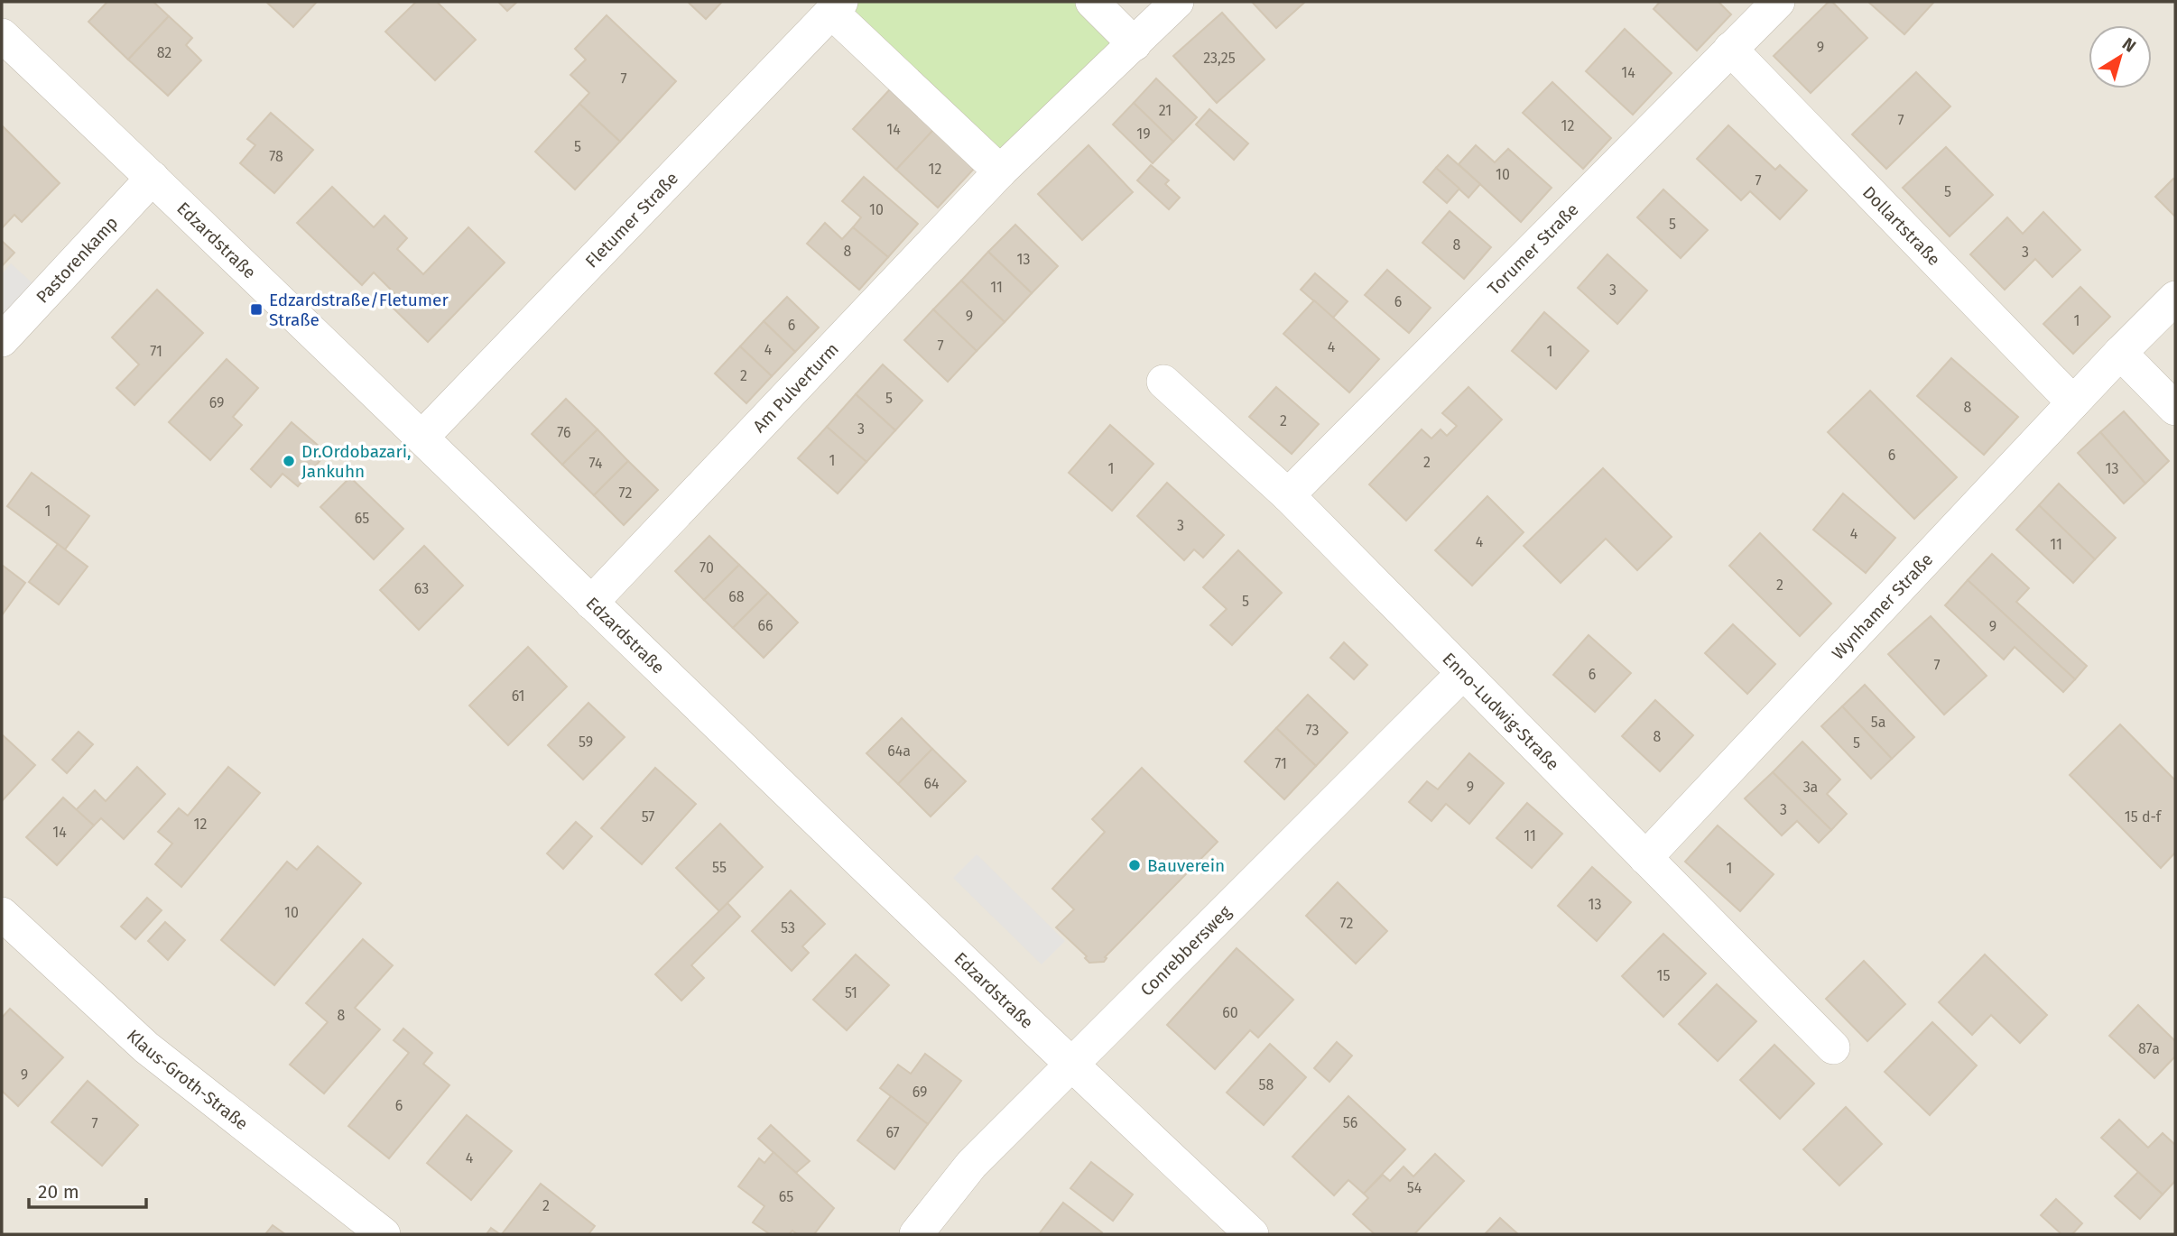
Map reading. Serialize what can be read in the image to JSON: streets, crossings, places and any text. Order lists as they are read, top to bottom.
{
  "streets": {
    "street": [
      "Fletumer Straße",
      "Dollartstraße",
      "Edzardstraße",
      "Torumer Straße",
      "Pastorenkamp",
      "Am Pulverturm",
      "Wynhamer Straße",
      "Enno-Ludwig-Straße",
      "Conrebbersweg",
      "Klaus-Groth-Straße"
    ]
  },
  "crossings": [
    ["Fletumer Straße", "Edzardstraße"],
    ["Dollartstraße", "Torumer Straße"],
    ["Dollartstraße", "Wynhamer Straße"],
    ["Edzardstraße", "Pastorenkamp"],
    ["Edzardstraße", "Am Pulverturm"],
    ["Edzardstraße", "Conrebbersweg"],
    ["Torumer Straße", "Enno-Ludwig-Straße"],
    ["Wynhamer Straße", "Enno-Ludwig-Straße"],
    ["Enno-Ludwig-Straße", "Conrebbersweg"]
  ],
  "places": {
    "transit": ["Edzardstraße/Fletumer Straße"],
    "other": ["Dr.Ordobazari, Jankuhn", "Bauverein"]
  },
  "house_numbers": [
    "9",
    "82",
    "23,25",
    "14",
    "7",
    "21",
    "7",
    "12",
    "14",
    "19",
    "5",
    "78",
    "12",
    "10",
    "7",
    "5",
    "10",
    "5",
    "8",
    "8",
    "3",
    "13",
    "11",
    "3",
    "6",
    "9",
    "1",
    "6",
    "7",
    "4",
    "4",
    "71",
    "1",
    "2",
    "5",
    "69",
    "8",
    "2",
    "3",
    "76",
    "6",
    "1",
    "2",
    "74",
    "1",
    "13",
    "72",
    "1",
    "65",
    "3",
    "4",
    "4",
    "11",
    "70",
    "2",
    "63",
    "68",
    "5",
    "66",
    "9",
    "7",
    "6",
    "61",
    "5a",
    "73",
    "8",
    "59",
    "5",
    "64a",
    "71",
    "64",
    "9",
    "3a",
    "3",
    "57",
    "15 d-f",
    "12",
    "14",
    "11",
    "55",
    "1",
    "13",
    "10",
    "72",
    "53",
    "15",
    "51",
    "60",
    "8",
    "87a",
    "9",
    "58",
    "69",
    "6",
    "56",
    "7",
    "67",
    "4",
    "54",
    "65",
    "2"
  ],
  "scale_bar": "20 m",
  "north": "top right"
}
